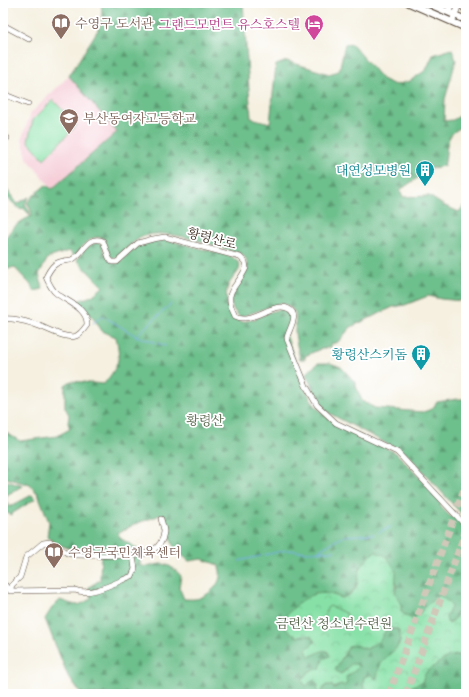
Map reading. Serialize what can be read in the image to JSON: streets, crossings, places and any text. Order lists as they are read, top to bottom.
{
  "streets": {
    "street": ["황령산로"]
  },
  "parks": ["황령산", "금련산 청소년수련원"],
  "places": {
    "library": ["수영구 도서관", "수영구국민체육센터"],
    "hotel": ["그랜드모먼트 유스호스텔"],
    "school or university": ["부산동여자고등학교"],
    "building": ["대연성모병원", "황령산스키돔"]
  }
}
